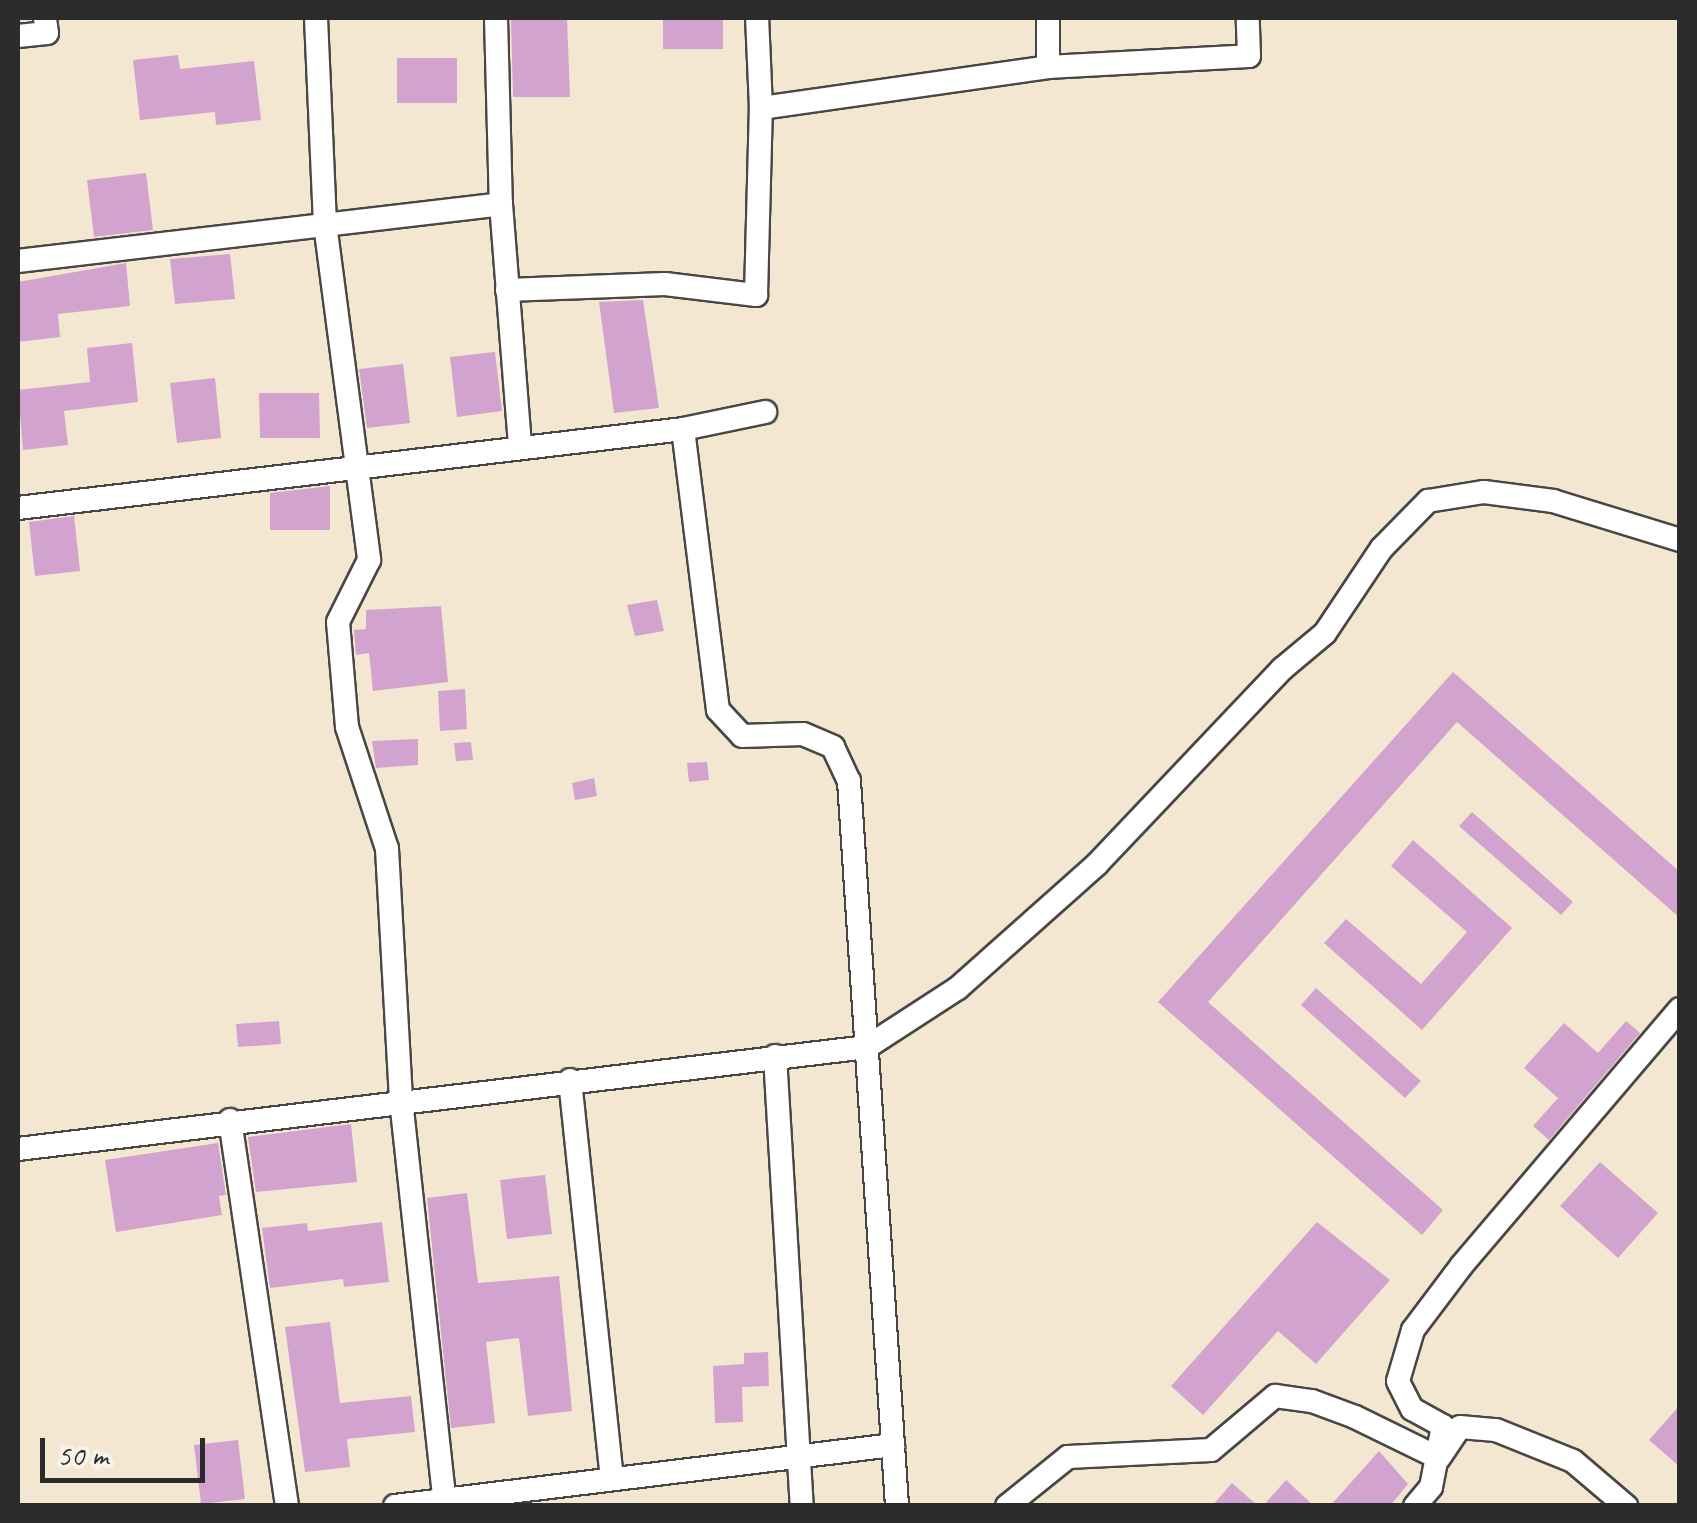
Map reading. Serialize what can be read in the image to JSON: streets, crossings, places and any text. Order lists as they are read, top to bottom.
{
  "scale_bar": "50 m"
}
